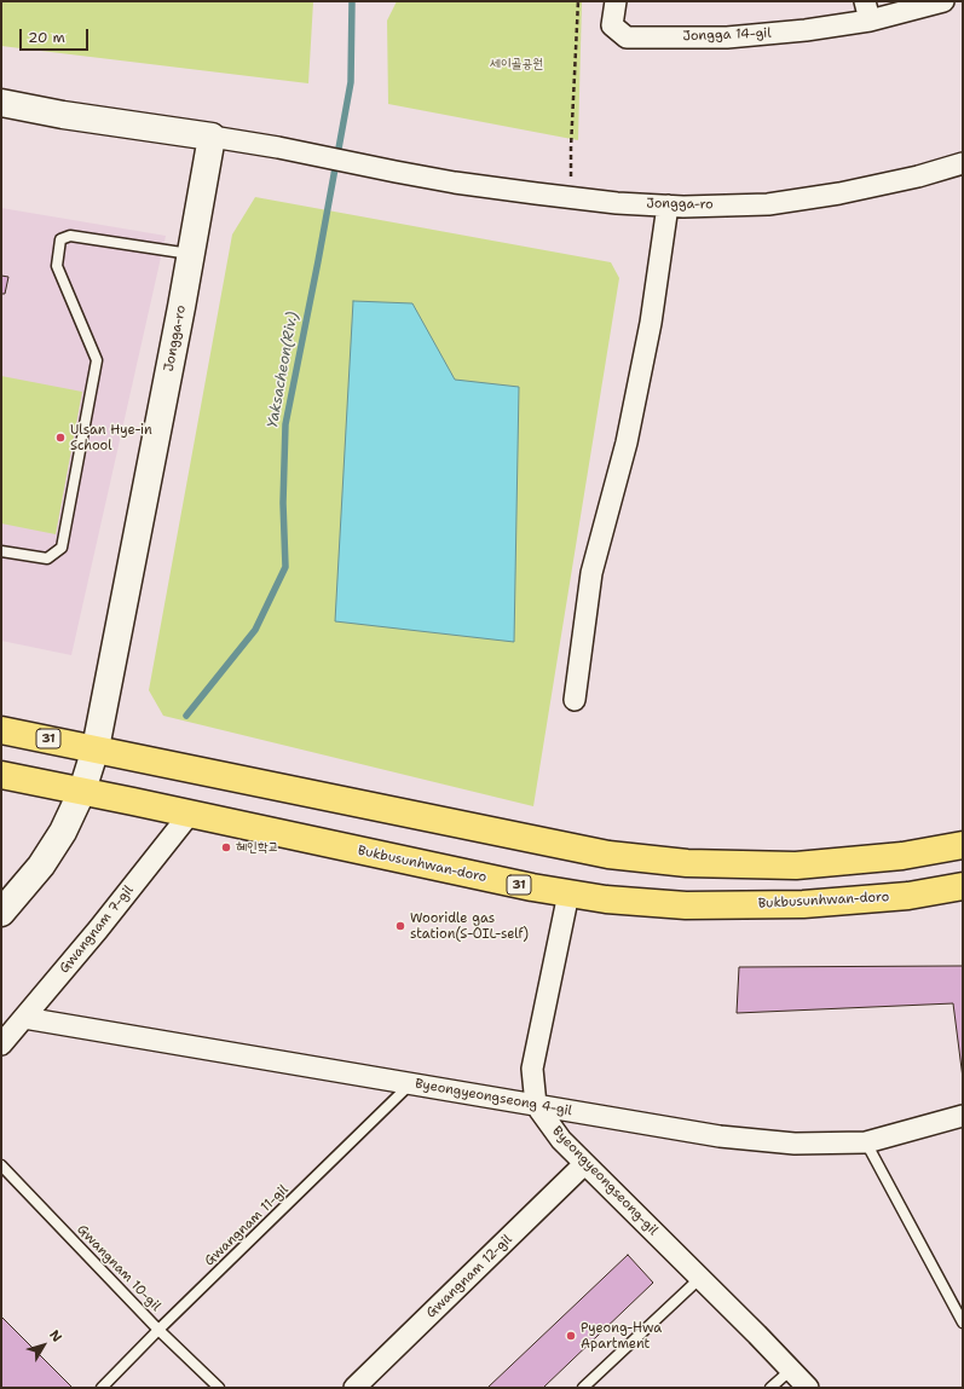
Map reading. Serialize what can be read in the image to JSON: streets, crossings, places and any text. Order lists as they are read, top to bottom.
{
  "streets": {
    "main road": ["31", "Bukbusunhwan-doro"],
    "street": [
      "Jongga 14-gil",
      "Jongga-ro",
      "Gwangnam 7-gil",
      "Byeongyeongseong 4-gil",
      "Byeongyeongseong-gil",
      "Gwangnam 12-gil"
    ],
    "lane": ["Gwangnam 11-gil", "Gwangnam 10-gil"]
  },
  "crossings": [
    ["Jongga-ro", "31"],
    ["Jongga-ro", "Bukbusunhwan-doro"],
    ["Bukbusunhwan-doro", "Gwangnam 7-gil"],
    ["Gwangnam 7-gil", "Byeongyeongseong 4-gil"],
    ["Byeongyeongseong 4-gil", "Byeongyeongseong-gil"],
    ["Byeongyeongseong 4-gil", "Gwangnam 11-gil"],
    ["Byeongyeongseong-gil", "Gwangnam 12-gil"],
    ["Gwangnam 11-gil", "Gwangnam 10-gil"]
  ],
  "water": ["Yaksacheon(Riv.)"],
  "parks": ["세이골공원"],
  "places": [
    "Ulsan Hye-in School",
    "혜인학교",
    "Wooridle gas station(S-OIL-self)",
    "Pyeong-Hwa Apartment"
  ],
  "scale_bar": "20 m",
  "north": "top right"
}
